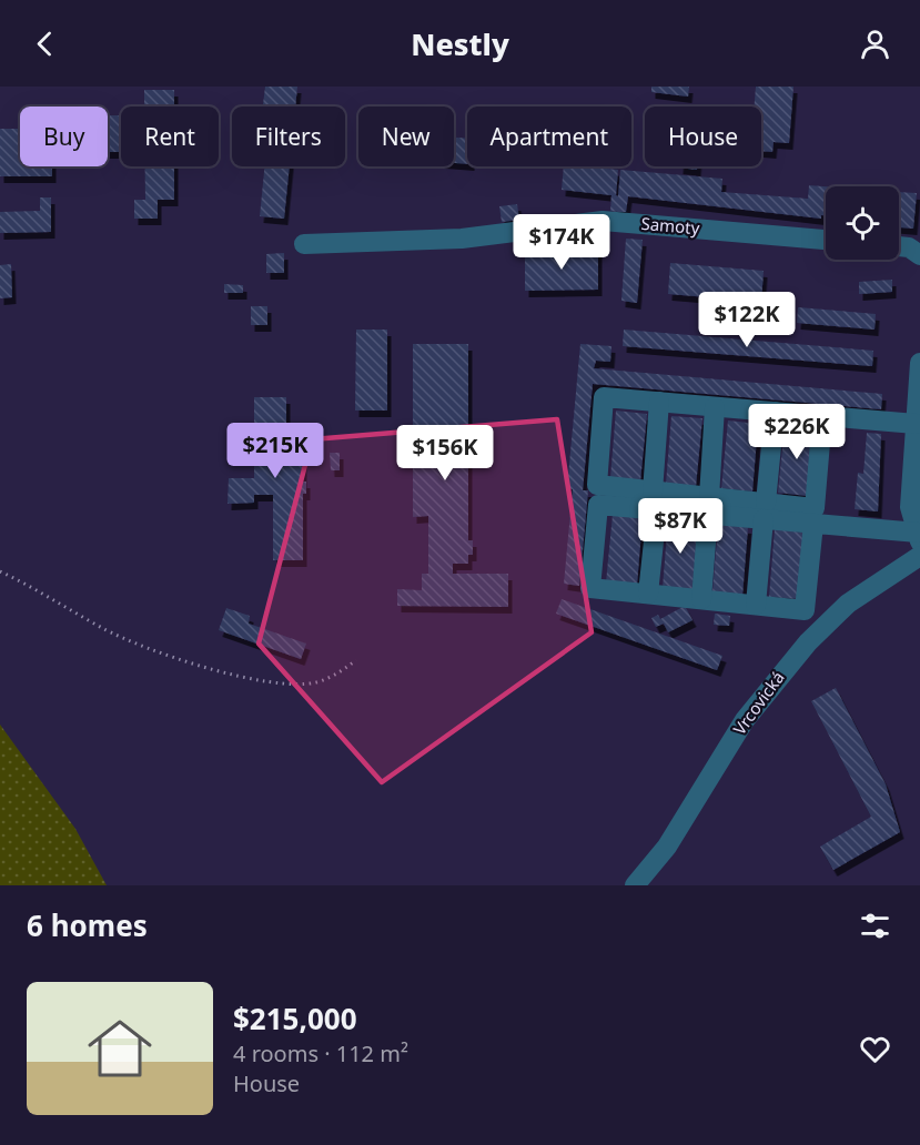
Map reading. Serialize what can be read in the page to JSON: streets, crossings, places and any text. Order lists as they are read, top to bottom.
{
  "streets": {
    "street": ["Samoty", "Vrcovická"]
  },
  "page": {
    "header": "Nestly",
    "chip": [
      "Buy",
      "Rent",
      "Filters",
      "New",
      "Apartment",
      "House"
    ],
    "price": [
      "$174K",
      "$122K",
      "$226K",
      "$215K",
      "$156K",
      "$87K"
    ],
    "heading": "6 homes",
    "list": [
      {
        "name": "$215,000",
        "note": "4 rooms · 112 m² · House"
      }
    ]
  }
}
